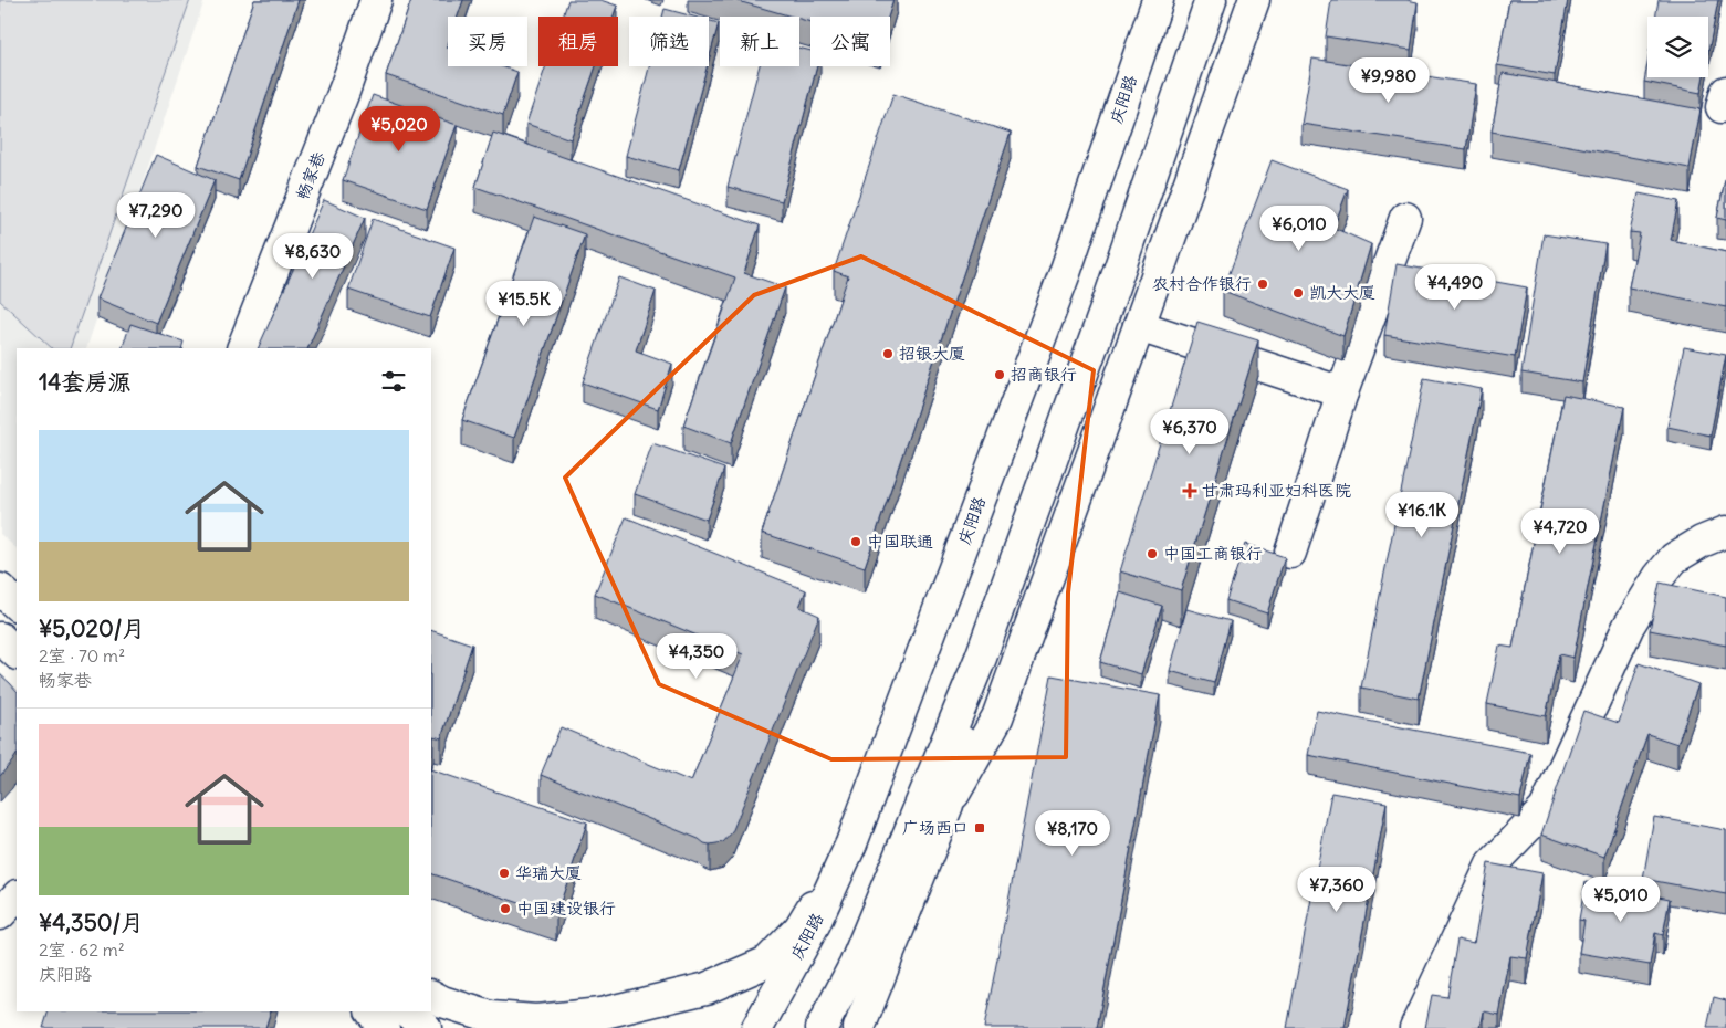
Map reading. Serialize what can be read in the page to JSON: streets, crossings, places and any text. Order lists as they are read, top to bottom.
{
  "streets": {
    "main road": ["庆阳路", "畅家巷"]
  },
  "places": {
    "other": [
      "农村合作银行",
      "凯大大厦",
      "招银大厦",
      "招商银行",
      "中国联通",
      "中国工商银行",
      "华瑞大厦",
      "中国建设银行"
    ],
    "health": ["甘肃玛利亚妇科医院"],
    "transit": ["广场西口"]
  },
  "page": {
    "chip": [
      "买房",
      "租房",
      "筛选",
      "新上",
      "公寓"
    ],
    "price": [
      "¥9,980",
      "¥5,020",
      "¥7,290",
      "¥6,010",
      "¥8,630",
      "¥4,490",
      "¥15.5K",
      "¥6,370",
      "¥16.1K",
      "¥4,720",
      "¥4,350",
      "¥8,170",
      "¥7,360",
      "¥5,010"
    ],
    "heading": "14套房源",
    "list": [
      {
        "name": "¥5,020/月",
        "note": "2室 · 70 m² · 畅家巷"
      },
      {
        "name": "¥4,350/月",
        "note": "2室 · 62 m² · 庆阳路"
      }
    ]
  }
}
